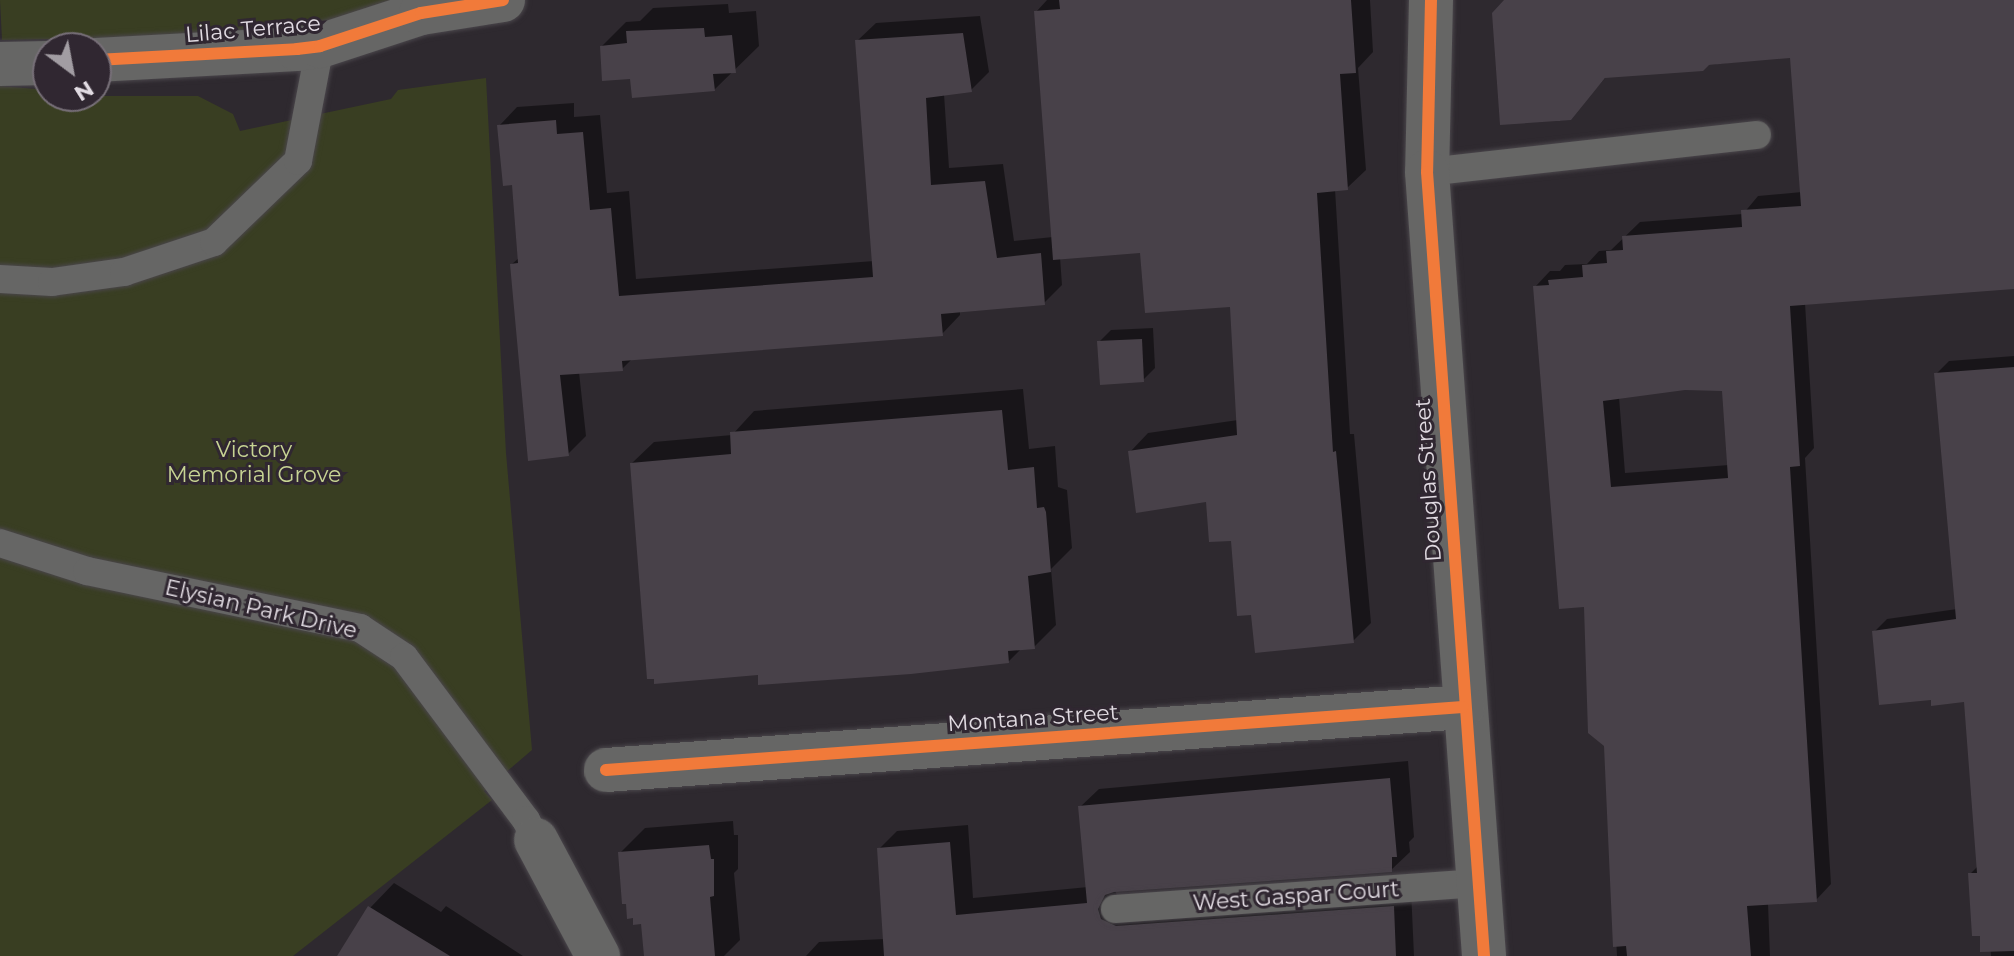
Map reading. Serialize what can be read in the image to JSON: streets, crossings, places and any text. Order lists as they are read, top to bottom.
{
  "streets": {
    "street": [
      "Lilac Terrace",
      "Douglas Street",
      "Elysian Park Drive",
      "Montana Street"
    ],
    "lane": ["West Gaspar Court"]
  },
  "crossings": [
    ["Douglas Street", "Montana Street"],
    ["Douglas Street", "West Gaspar Court"]
  ],
  "parks": ["Victory Memorial Grove"],
  "north": "bottom right"
}
